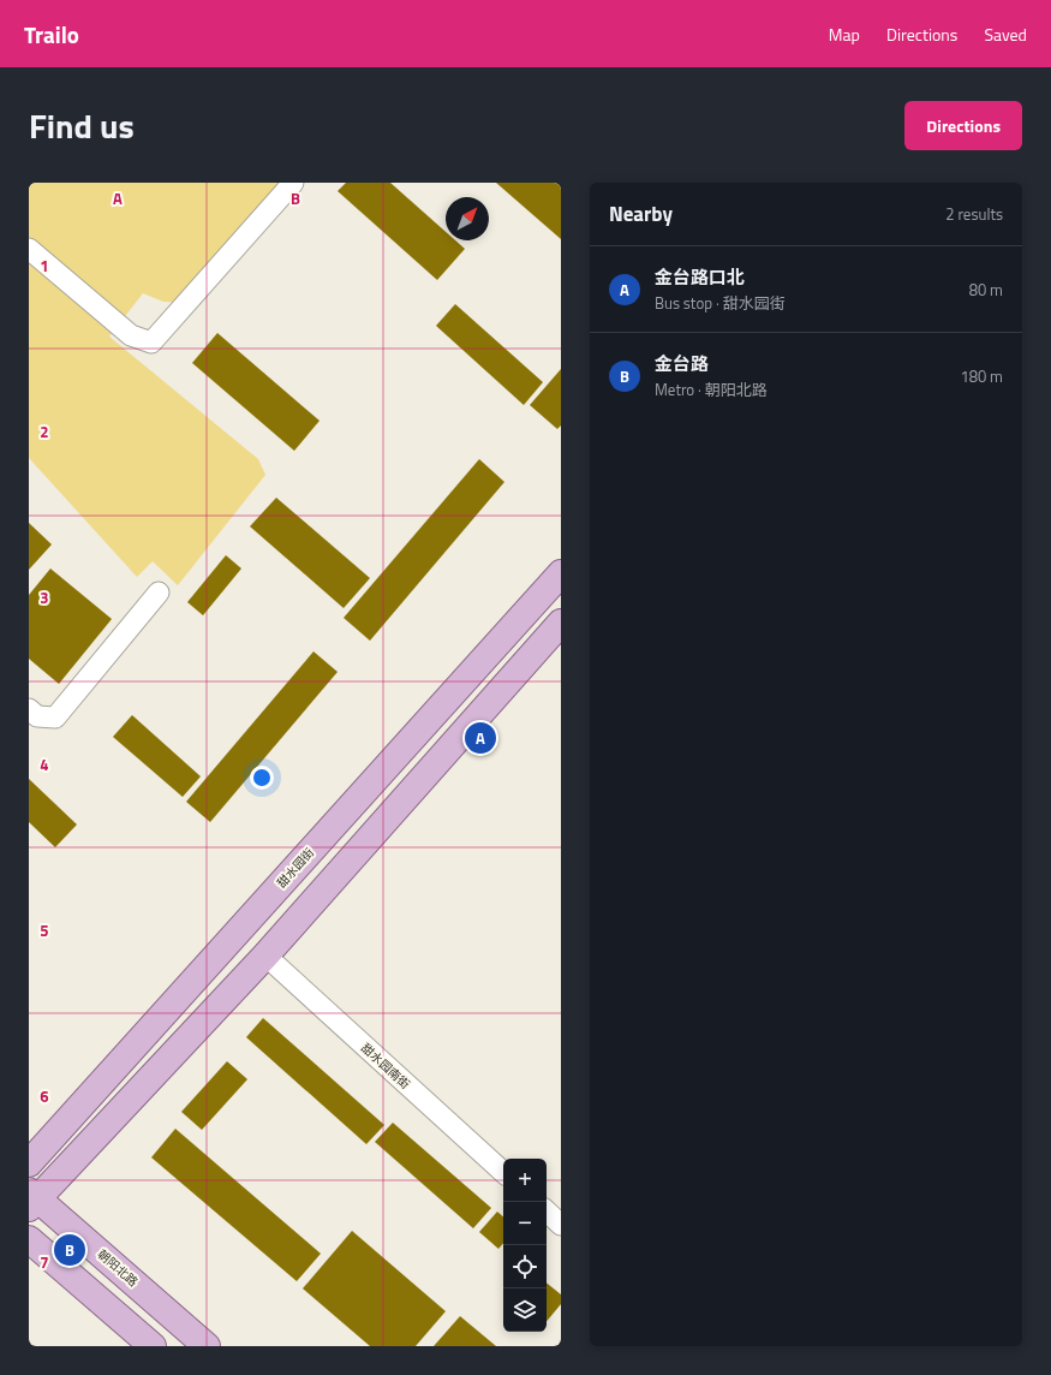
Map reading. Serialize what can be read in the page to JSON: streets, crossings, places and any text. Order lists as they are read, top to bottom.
{
  "streets": {
    "main road": ["甜水园街", "朝阳北路"],
    "street": ["甜水园南街"]
  },
  "north": "top right",
  "page": {
    "header": "Trailo",
    "nav": ["Map", "Directions", "Saved"],
    "title": "Find us",
    "buttons": "Directions",
    "heading": ["Nearby", "2 results"],
    "list": [
      {
        "mark": "A",
        "name": "金台路口北",
        "note": "Bus stop · 甜水园街",
        "value": "80 m"
      },
      {
        "mark": "B",
        "name": "金台路",
        "note": "Metro · 朝阳北路",
        "value": "180 m"
      }
    ],
    "pins": ["A", "B"],
    "map_buttons": ["+", "−"]
  },
  "grid": {
    "columns": ["A", "B"],
    "rows": [
      "1",
      "2",
      "3",
      "4",
      "5",
      "6",
      "7"
    ]
  }
}
